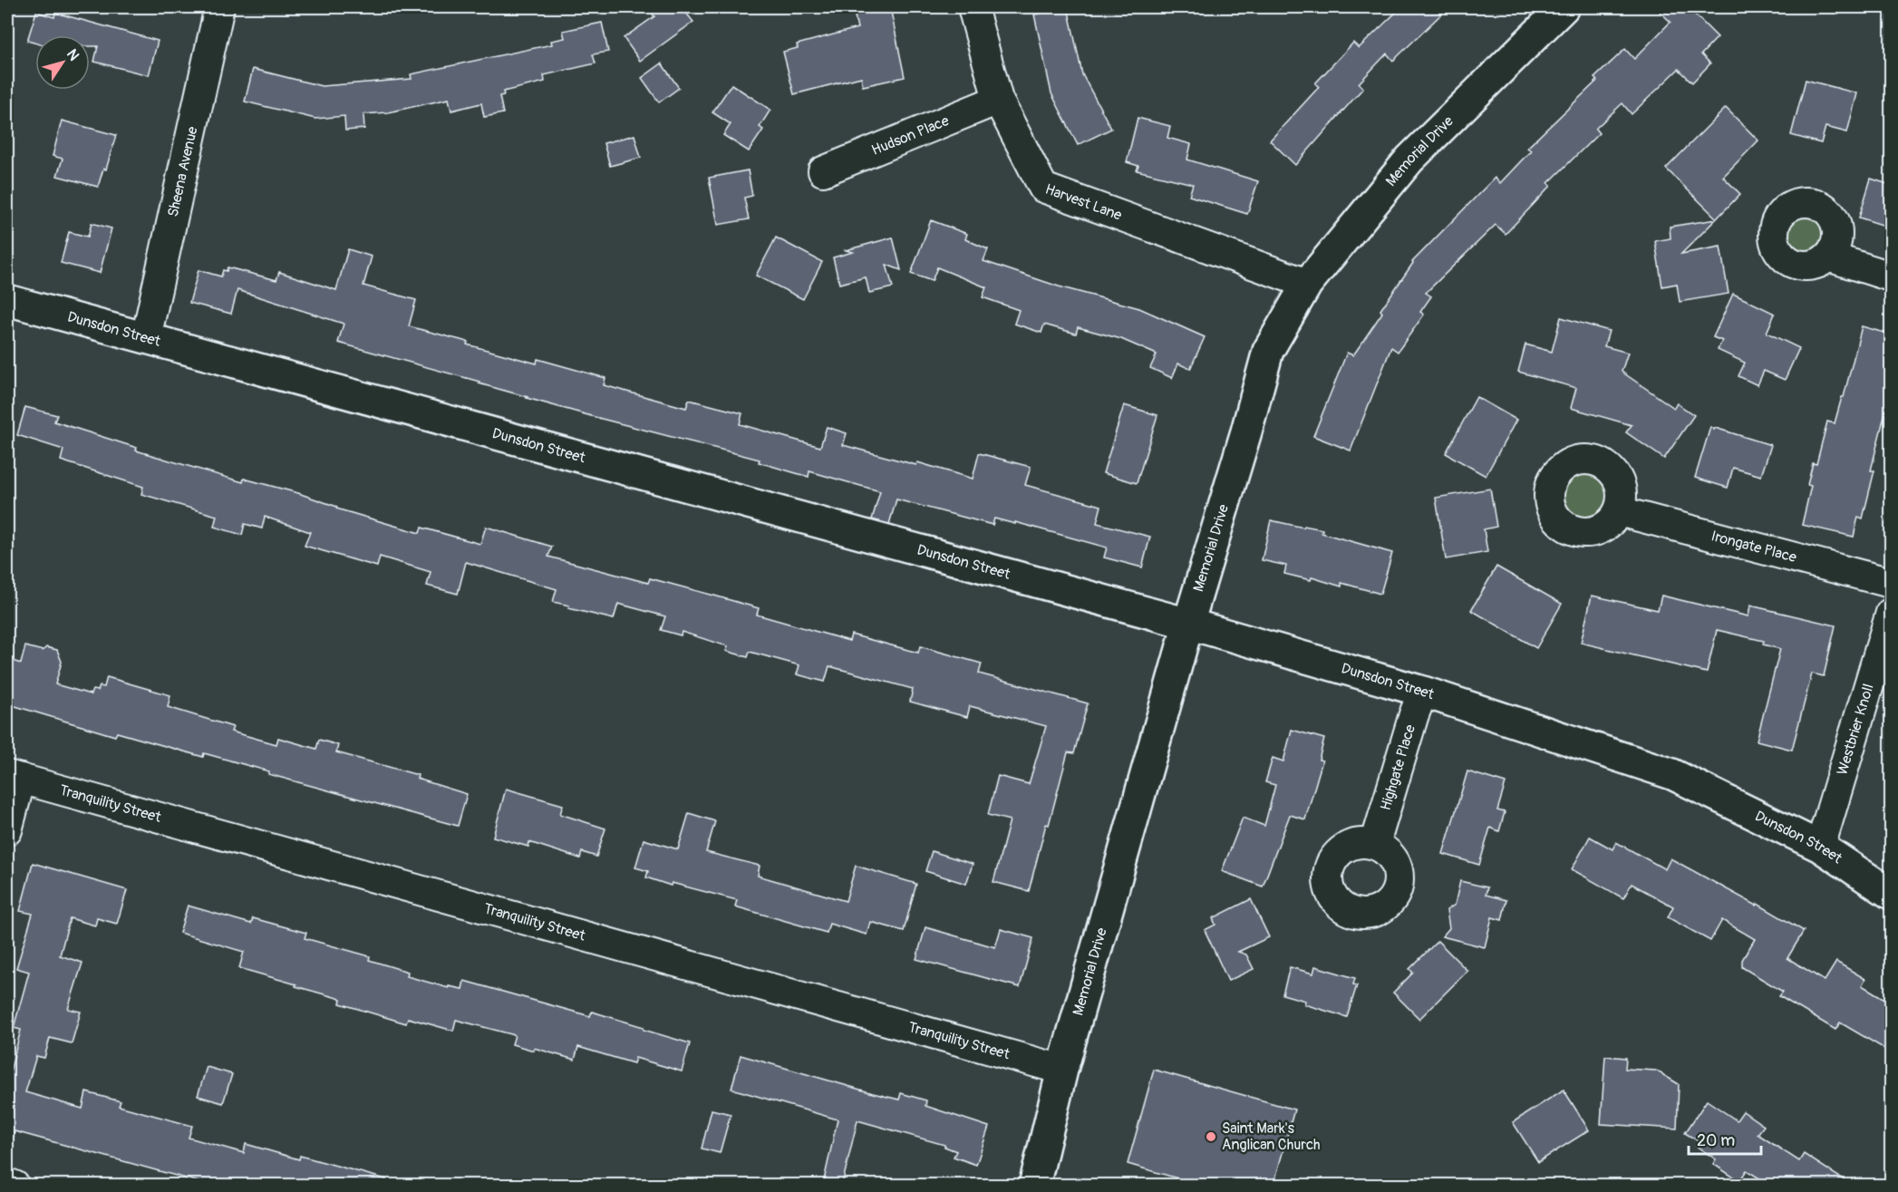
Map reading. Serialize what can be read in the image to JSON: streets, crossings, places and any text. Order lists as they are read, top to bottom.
{
  "streets": {
    "main road": ["Memorial Drive", "Dunsdon Street"],
    "street": [
      "Hudson Place",
      "Sheena Avenue",
      "Harvest Lane",
      "Irongate Place",
      "Westbrier Knoll",
      "Highgate Place",
      "Tranquility Street"
    ]
  },
  "crossings": [
    ["Hudson Place", "Harvest Lane"],
    ["Memorial Drive", "Harvest Lane"],
    ["Memorial Drive", "Dunsdon Street"],
    ["Memorial Drive", "Tranquility Street"],
    ["Sheena Avenue", "Dunsdon Street"],
    ["Dunsdon Street", "Westbrier Knoll"],
    ["Dunsdon Street", "Highgate Place"]
  ],
  "places": ["Saint Mark's Anglican Church"],
  "scale_bar": "20 m",
  "north": "top right"
}
